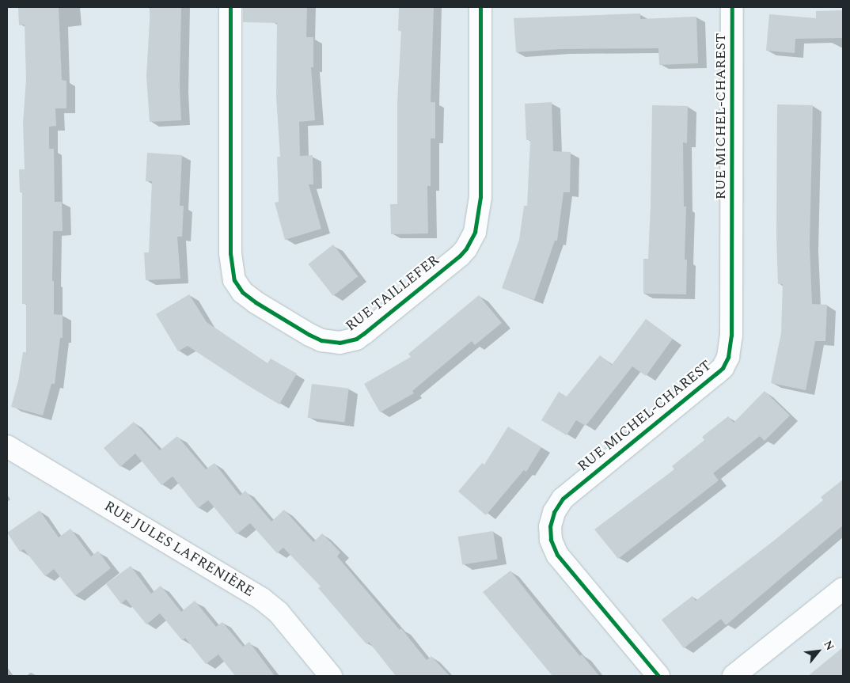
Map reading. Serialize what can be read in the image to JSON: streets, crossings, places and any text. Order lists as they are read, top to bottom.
{
  "streets": {
    "street": ["RUE MICHEL-CHAREST", "RUE TAILLEFER", "RUE JULES LAFRENIÈRE"]
  },
  "north": "top right"
}
